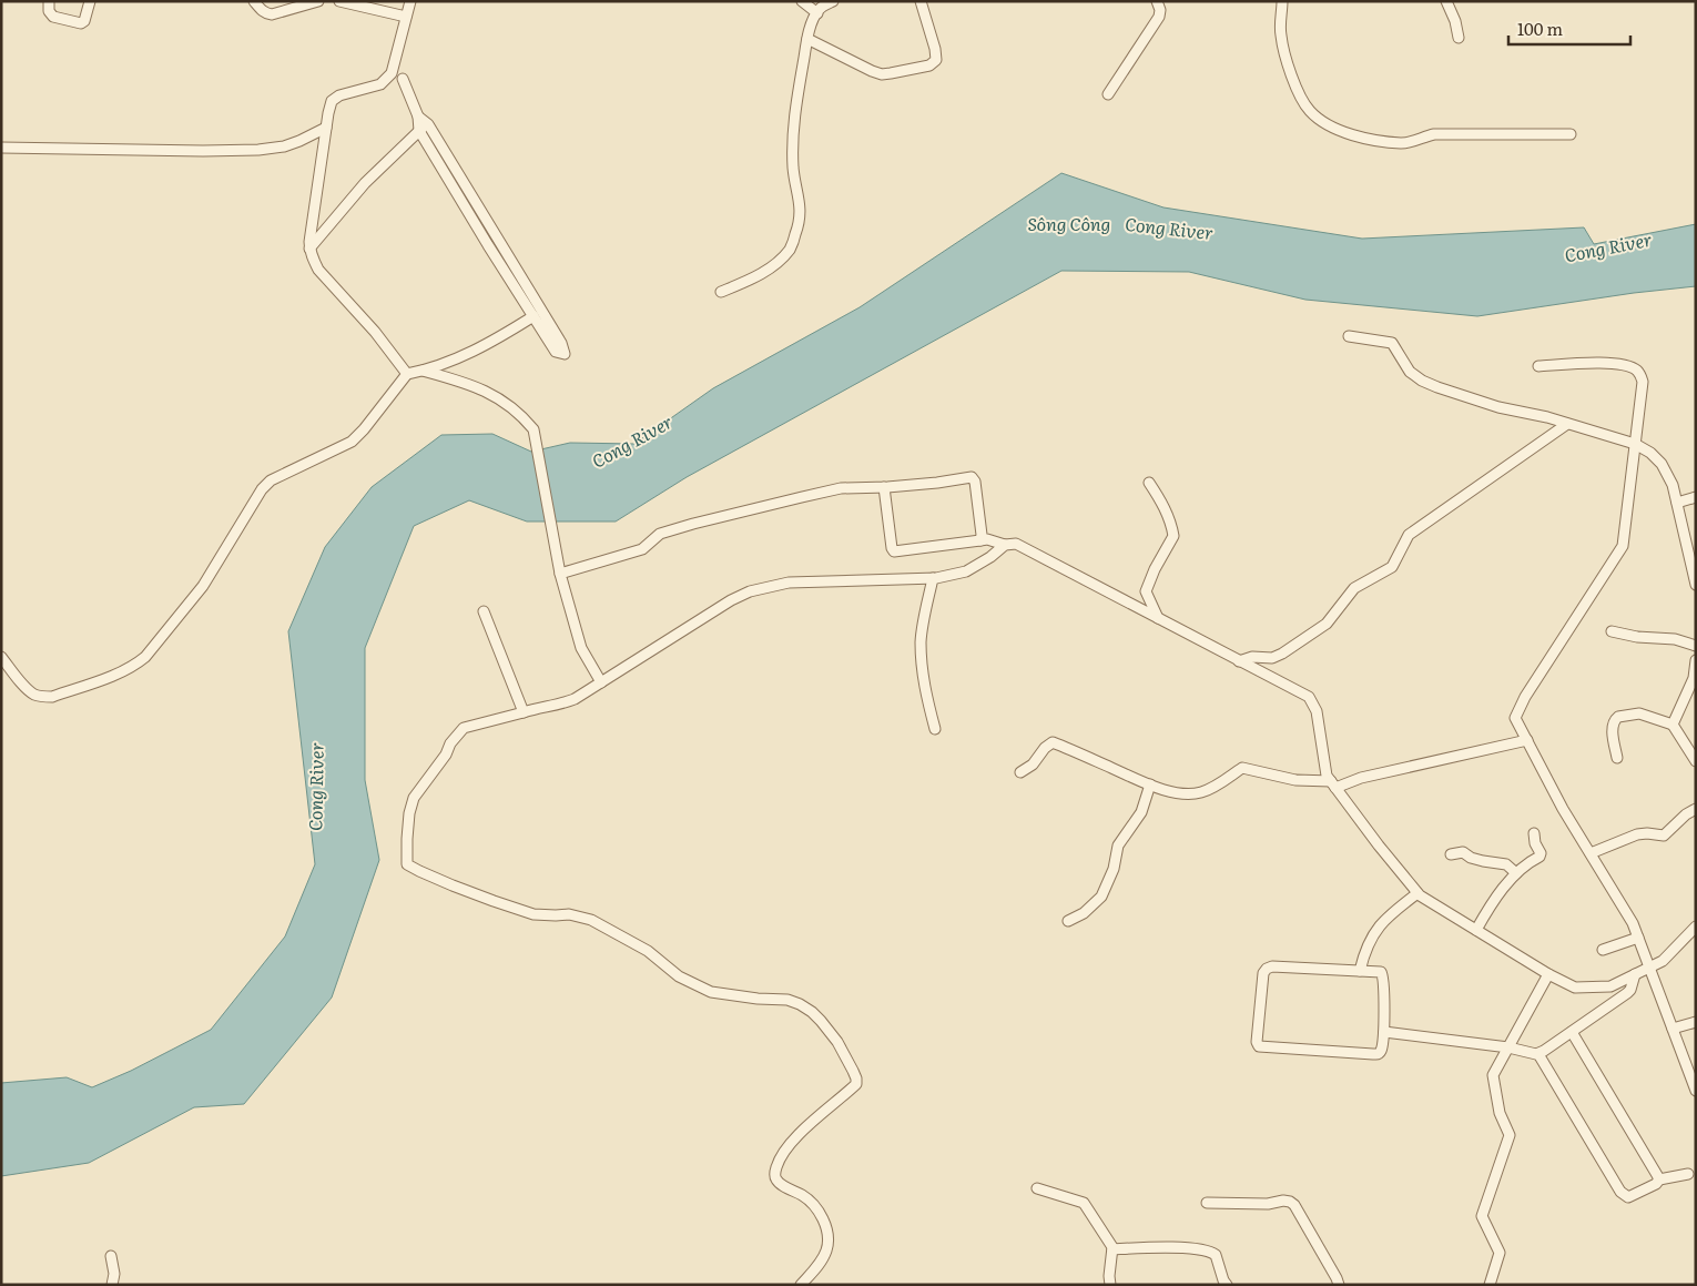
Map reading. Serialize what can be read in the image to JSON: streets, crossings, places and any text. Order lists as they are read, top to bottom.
{
  "water": ["Sông Công", "Cong River"],
  "scale_bar": "100 m"
}
